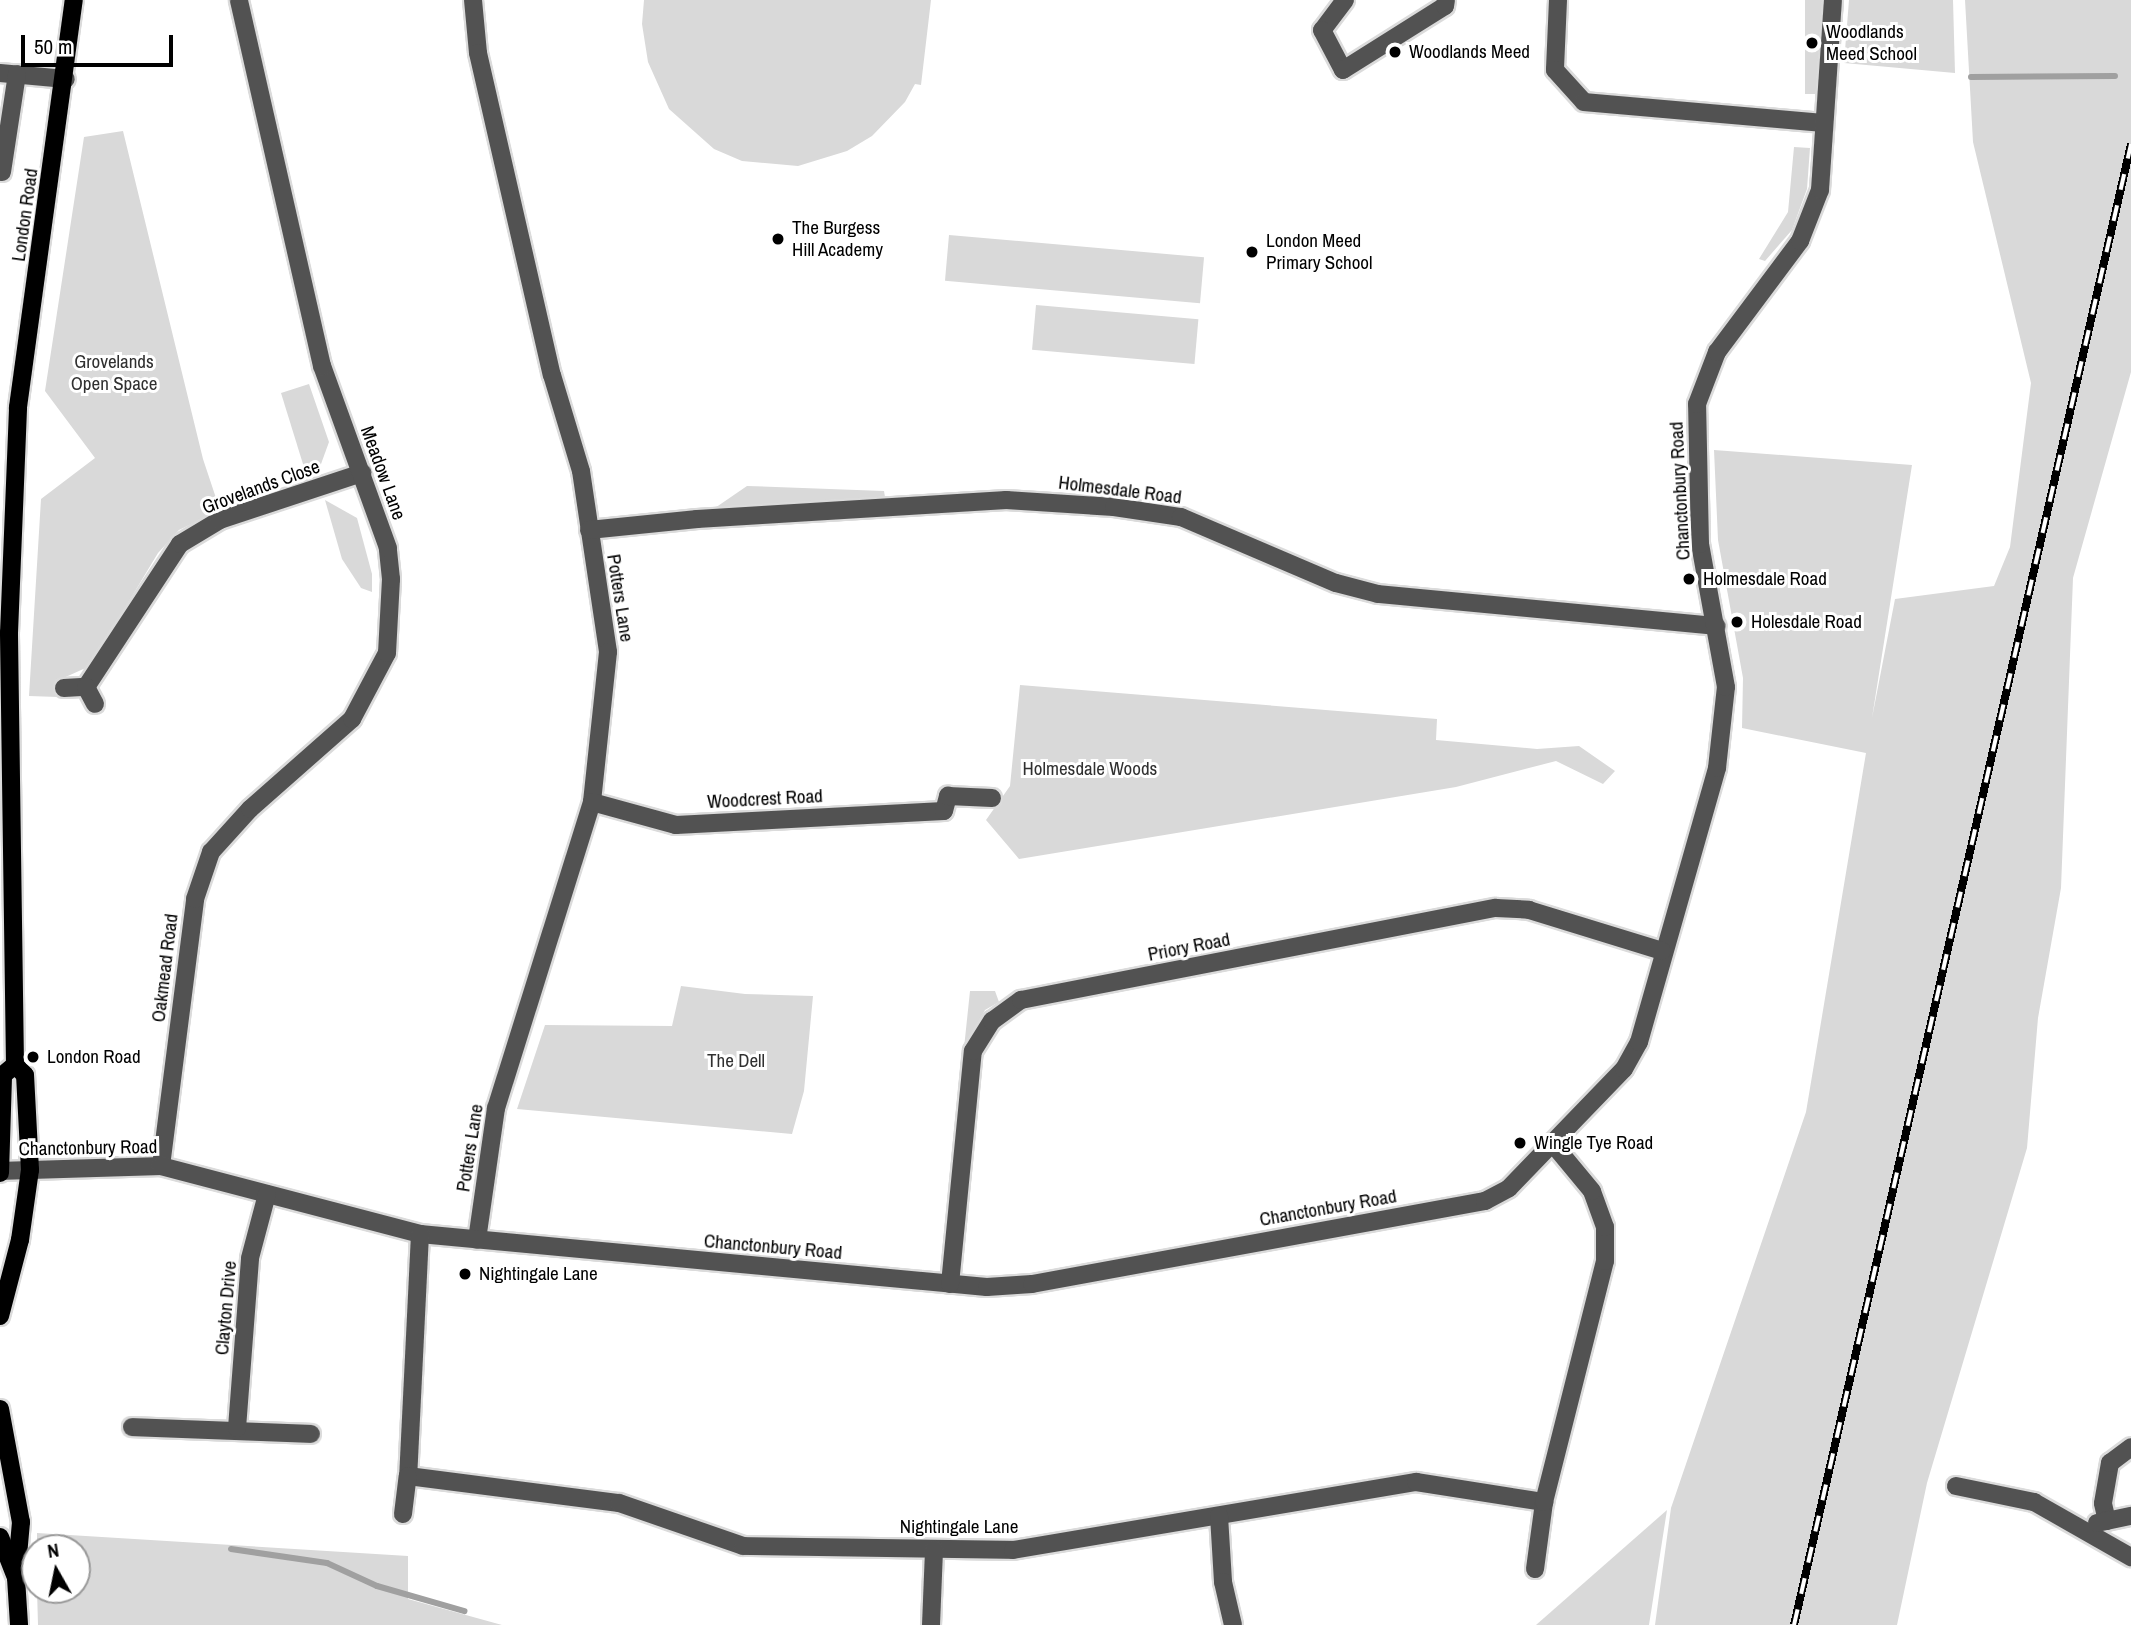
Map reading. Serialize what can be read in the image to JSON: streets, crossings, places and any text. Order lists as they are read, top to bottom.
{
  "streets": {
    "main road": ["London Road"],
    "street": [
      "Meadow Lane",
      "Grovelands Close",
      "Holmesdale Road",
      "Chanctonbury Road",
      "Potters Lane",
      "Woodcrest Road",
      "Priory Road",
      "Oakmead Road",
      "Clayton Drive",
      "Nightingale Lane"
    ]
  },
  "crossings": [
    ["London Road", "Chanctonbury Road"],
    ["Meadow Lane", "Grovelands Close"],
    ["Meadow Lane", "Oakmead Road"],
    ["Holmesdale Road", "Chanctonbury Road"],
    ["Holmesdale Road", "Potters Lane"],
    ["Chanctonbury Road", "Potters Lane"],
    ["Chanctonbury Road", "Priory Road"],
    ["Chanctonbury Road", "Oakmead Road"],
    ["Chanctonbury Road", "Clayton Drive"],
    ["Potters Lane", "Woodcrest Road"]
  ],
  "parks": ["Grovelands Open Space", "Holmesdale Woods", "The Dell"],
  "places": [
    "Woodlands Meed School",
    "Woodlands Meed",
    "The Burgess Hill Academy",
    "London Meed Primary School",
    "Holmesdale Road",
    "Holesdale Road",
    "London Road",
    "Wingle Tye Road",
    "Nightingale Lane"
  ],
  "scale_bar": "50 m",
  "north": "top"
}
